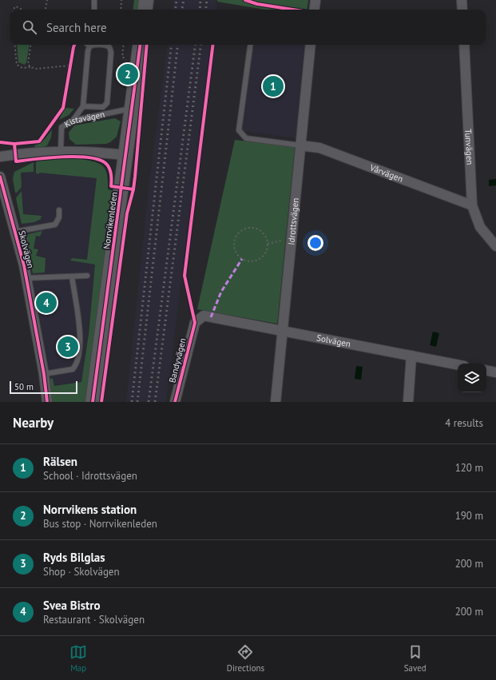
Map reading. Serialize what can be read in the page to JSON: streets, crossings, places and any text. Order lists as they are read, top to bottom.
{
  "streets": {
    "main road": ["Norrvikenleden"],
    "street": [
      "Tunvägen",
      "Vårvägen",
      "Idrottsvägen",
      "Skolvägen",
      "Solvägen",
      "Bandyvägen"
    ],
    "lane": ["Kistavägen"]
  },
  "crossings": [
    ["Kistavägen", "Norrvikenleden"],
    ["Tunvägen", "Vårvägen"],
    ["Vårvägen", "Idrottsvägen"],
    ["Idrottsvägen", "Solvägen"],
    ["Solvägen", "Bandyvägen"]
  ],
  "scale_bar": "50 m",
  "page": {
    "search": "Search here",
    "pins": [
      "2",
      "1",
      "4",
      "3"
    ],
    "scale": "50 m",
    "heading": ["Nearby", "4 results"],
    "list": [
      {
        "mark": "1",
        "name": "Rälsen",
        "note": "School · Idrottsvägen",
        "value": "120 m"
      },
      {
        "mark": "2",
        "name": "Norrvikens station",
        "note": "Bus stop · Norrvikenleden",
        "value": "190 m"
      },
      {
        "mark": "3",
        "name": "Ryds Bilglas",
        "note": "Shop · Skolvägen",
        "value": "200 m"
      },
      {
        "mark": "4",
        "name": "Svea Bistro",
        "note": "Restaurant · Skolvägen",
        "value": "200 m"
      }
    ],
    "nav": ["Map", "Directions", "Saved"]
  }
}
